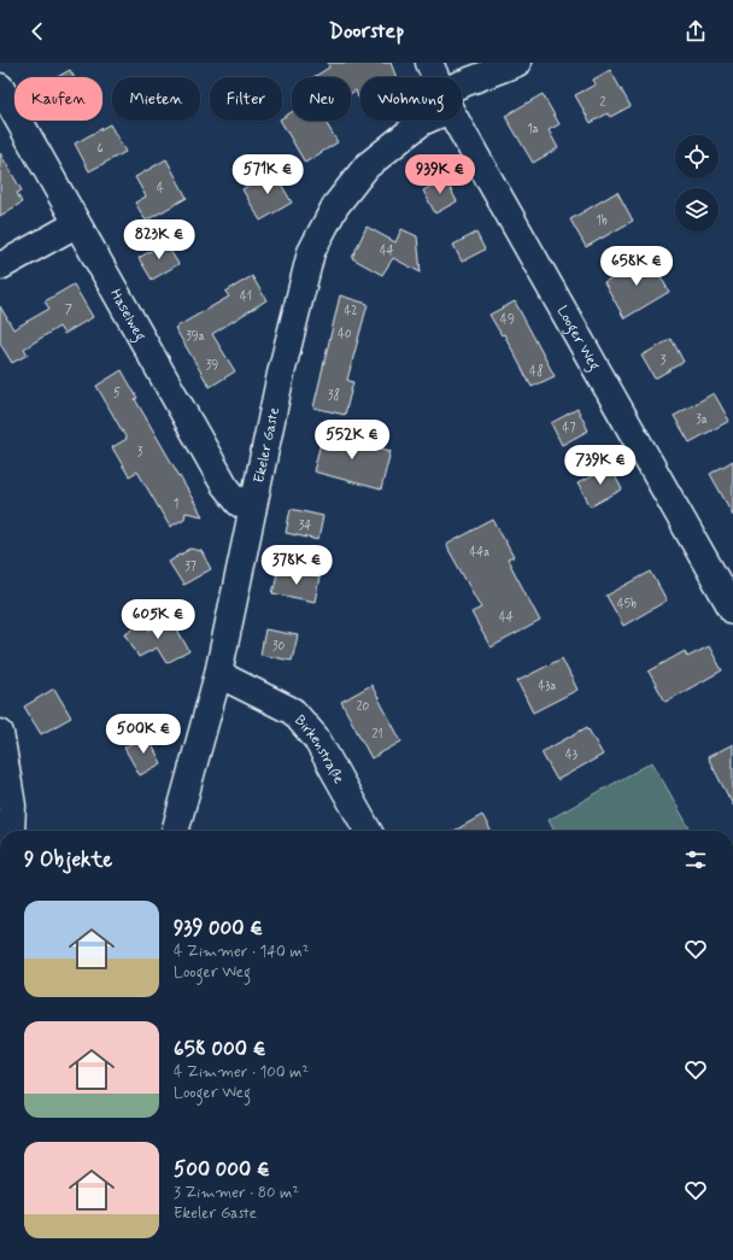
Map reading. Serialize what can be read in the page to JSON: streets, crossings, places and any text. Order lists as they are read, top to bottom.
{
  "streets": {
    "street": [
      "Haselweg",
      "Looger Weg",
      "Ekeler Gaste",
      "Birkenstraße"
    ]
  },
  "crossings": [
    ["Haselweg", "Ekeler Gaste"],
    ["Ekeler Gaste", "Birkenstraße"]
  ],
  "house_numbers": [
    "2",
    "1a",
    "6",
    "4",
    "1b",
    "44",
    "41",
    "7",
    "42",
    "49",
    "40",
    "39a",
    "3",
    "39",
    "48",
    "5",
    "38",
    "3a",
    "47",
    "3",
    "1",
    "34",
    "44a",
    "37",
    "45b",
    "44",
    "30",
    "43a",
    "20",
    "21",
    "43"
  ],
  "page": {
    "header": "Doorstep",
    "chip": [
      "Kaufen",
      "Mieten",
      "Filter",
      "Neu",
      "Wohnung"
    ],
    "price": [
      "571K €",
      "939K €",
      "823K €",
      "658K €",
      "552K €",
      "739K €",
      "378K €",
      "605K €",
      "500K €"
    ],
    "heading": "9 Objekte",
    "list": [
      {
        "name": "939 000 €",
        "note": "4 Zimmer · 140 m² · Looger Weg"
      },
      {
        "name": "658 000 €",
        "note": "4 Zimmer · 100 m² · Looger Weg"
      },
      {
        "name": "500 000 €",
        "note": "3 Zimmer · 80 m² · Ekeler Gaste"
      }
    ]
  }
}
